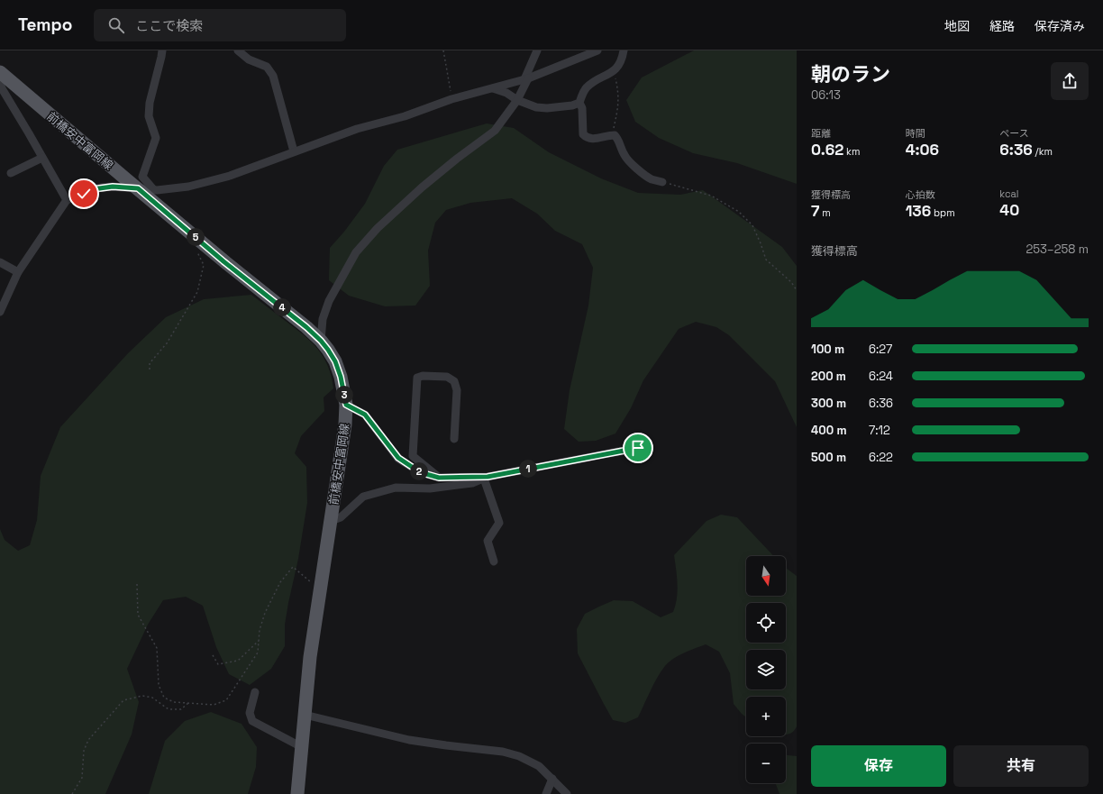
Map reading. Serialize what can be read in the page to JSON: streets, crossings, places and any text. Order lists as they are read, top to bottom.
{
  "streets": {
    "main road": ["前橋安中富岡線"]
  },
  "north": "bottom",
  "page": {
    "header": "Tempo",
    "search": "ここで検索",
    "nav": ["地図", "経路", "保存済み"],
    "heading": ["朝のラン", "06:13"],
    "stats": [
      ["距離", "0.62 km"],
      ["時間", "4:06"],
      ["ペース", "6:36 /km"],
      ["獲得標高", "7 m"],
      ["心拍数", "136 bpm"],
      ["kcal", "40"]
    ],
    "pins": [
      "5",
      "4",
      "3",
      "1",
      "2"
    ],
    "chart": ["獲得標高", "253–258 m"],
    "list": [
      {
        "name": "100 m",
        "note": "6:27"
      },
      {
        "name": "200 m",
        "note": "6:24"
      },
      {
        "name": "300 m",
        "note": "6:36"
      },
      {
        "name": "400 m",
        "note": "7:12"
      },
      {
        "name": "500 m",
        "note": "6:22"
      }
    ],
    "map_buttons": ["+", "−"],
    "buttons": ["保存", "共有"]
  }
}
